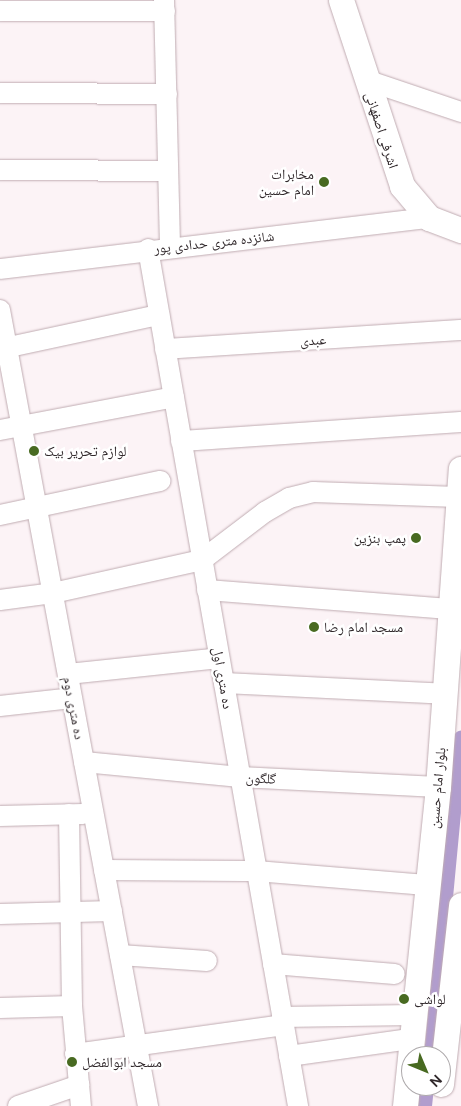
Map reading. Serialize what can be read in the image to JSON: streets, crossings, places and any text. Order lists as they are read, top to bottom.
{
  "streets": {
    "main road": ["اشرفی اصفهانی", "بلوار امام حسین"],
    "street": [
      "شانزده متری حدادی پور",
      "عبدی",
      "ده متری اول",
      "ده متری دوم",
      "گلگون"
    ]
  },
  "crossings": [
    ["اشرفی اصفهانی", "شانزده متری حدادی پور"],
    ["شانزده متری حدادی پور", "ده متری اول"],
    ["عبدی", "ده متری اول"],
    ["ده متری اول", "گلگون"],
    ["ده متری دوم", "گلگون"],
    ["گلگون", "بلوار امام حسین"]
  ],
  "places": [
    "مخابرات امام حسین",
    "لوازم تحریر بیک",
    "پمپ بنزین",
    "مسجد امام رضا",
    "لواشی",
    "مسجد ابوالفضل"
  ],
  "north": "bottom right"
}
